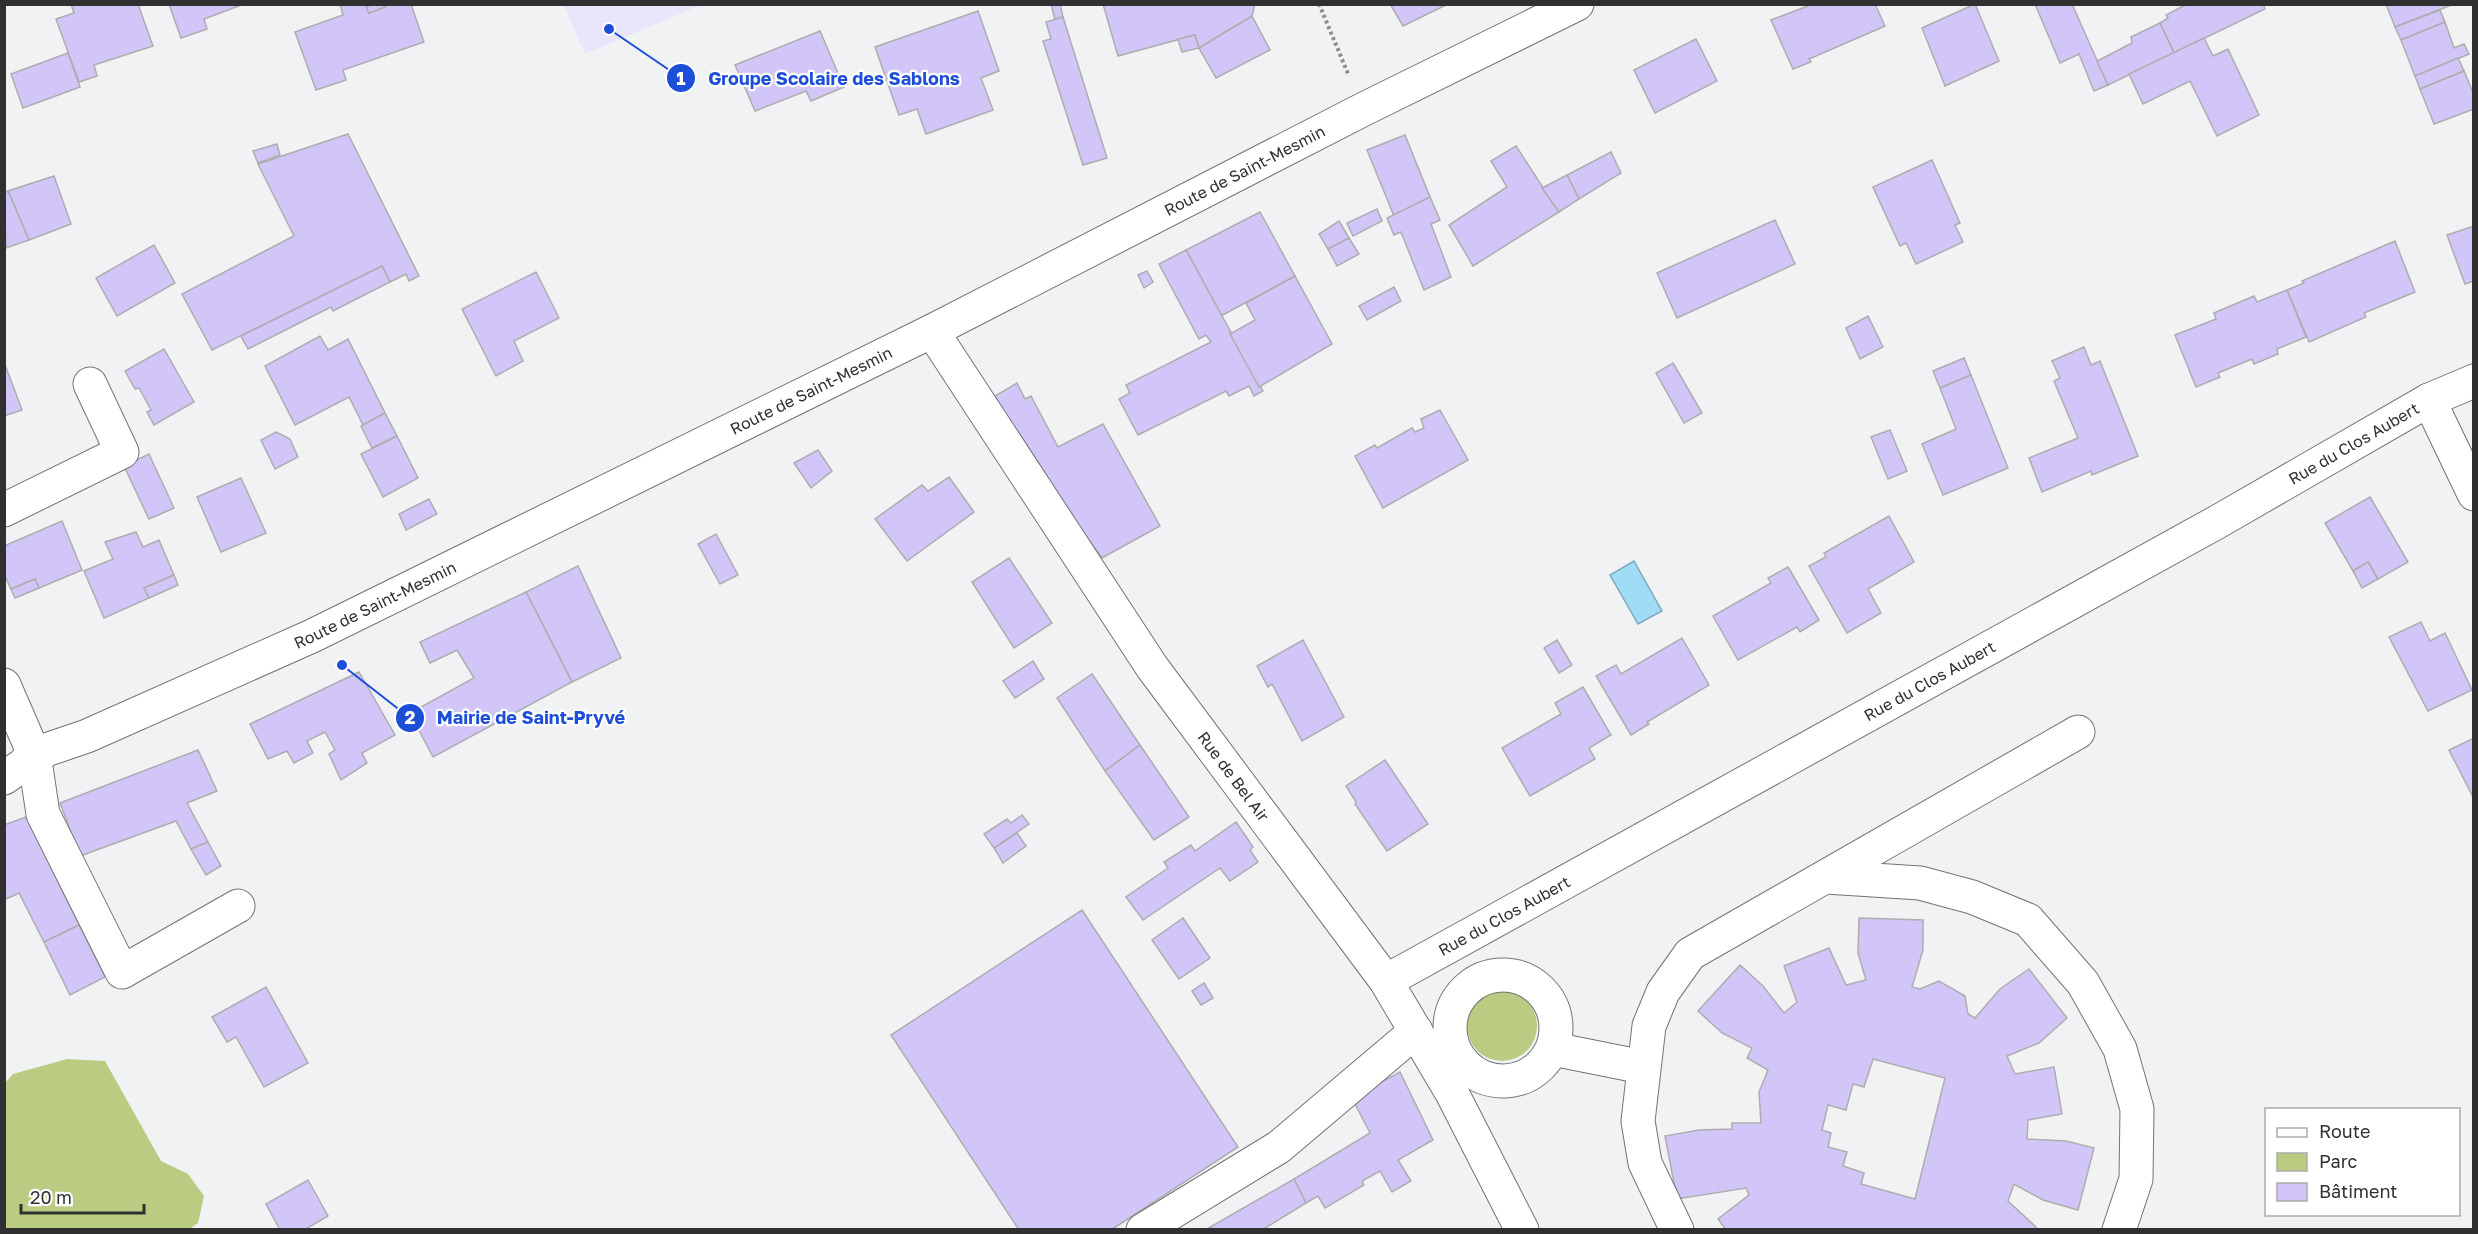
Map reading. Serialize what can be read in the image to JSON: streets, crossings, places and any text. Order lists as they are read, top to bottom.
{
  "streets": {
    "street": ["Route de Saint-Mesmin", "Rue du Clos Aubert", "Rue de Bel Air"]
  },
  "crossings": [
    ["Route de Saint-Mesmin", "Rue de Bel Air"],
    ["Rue du Clos Aubert", "Rue de Bel Air"]
  ],
  "places": ["Groupe Scolaire des Sablons", "Mairie de Saint-Pryvé"],
  "legend": ["Route", "Parc", "Bâtiment"],
  "scale_bar": "20 m"
}
